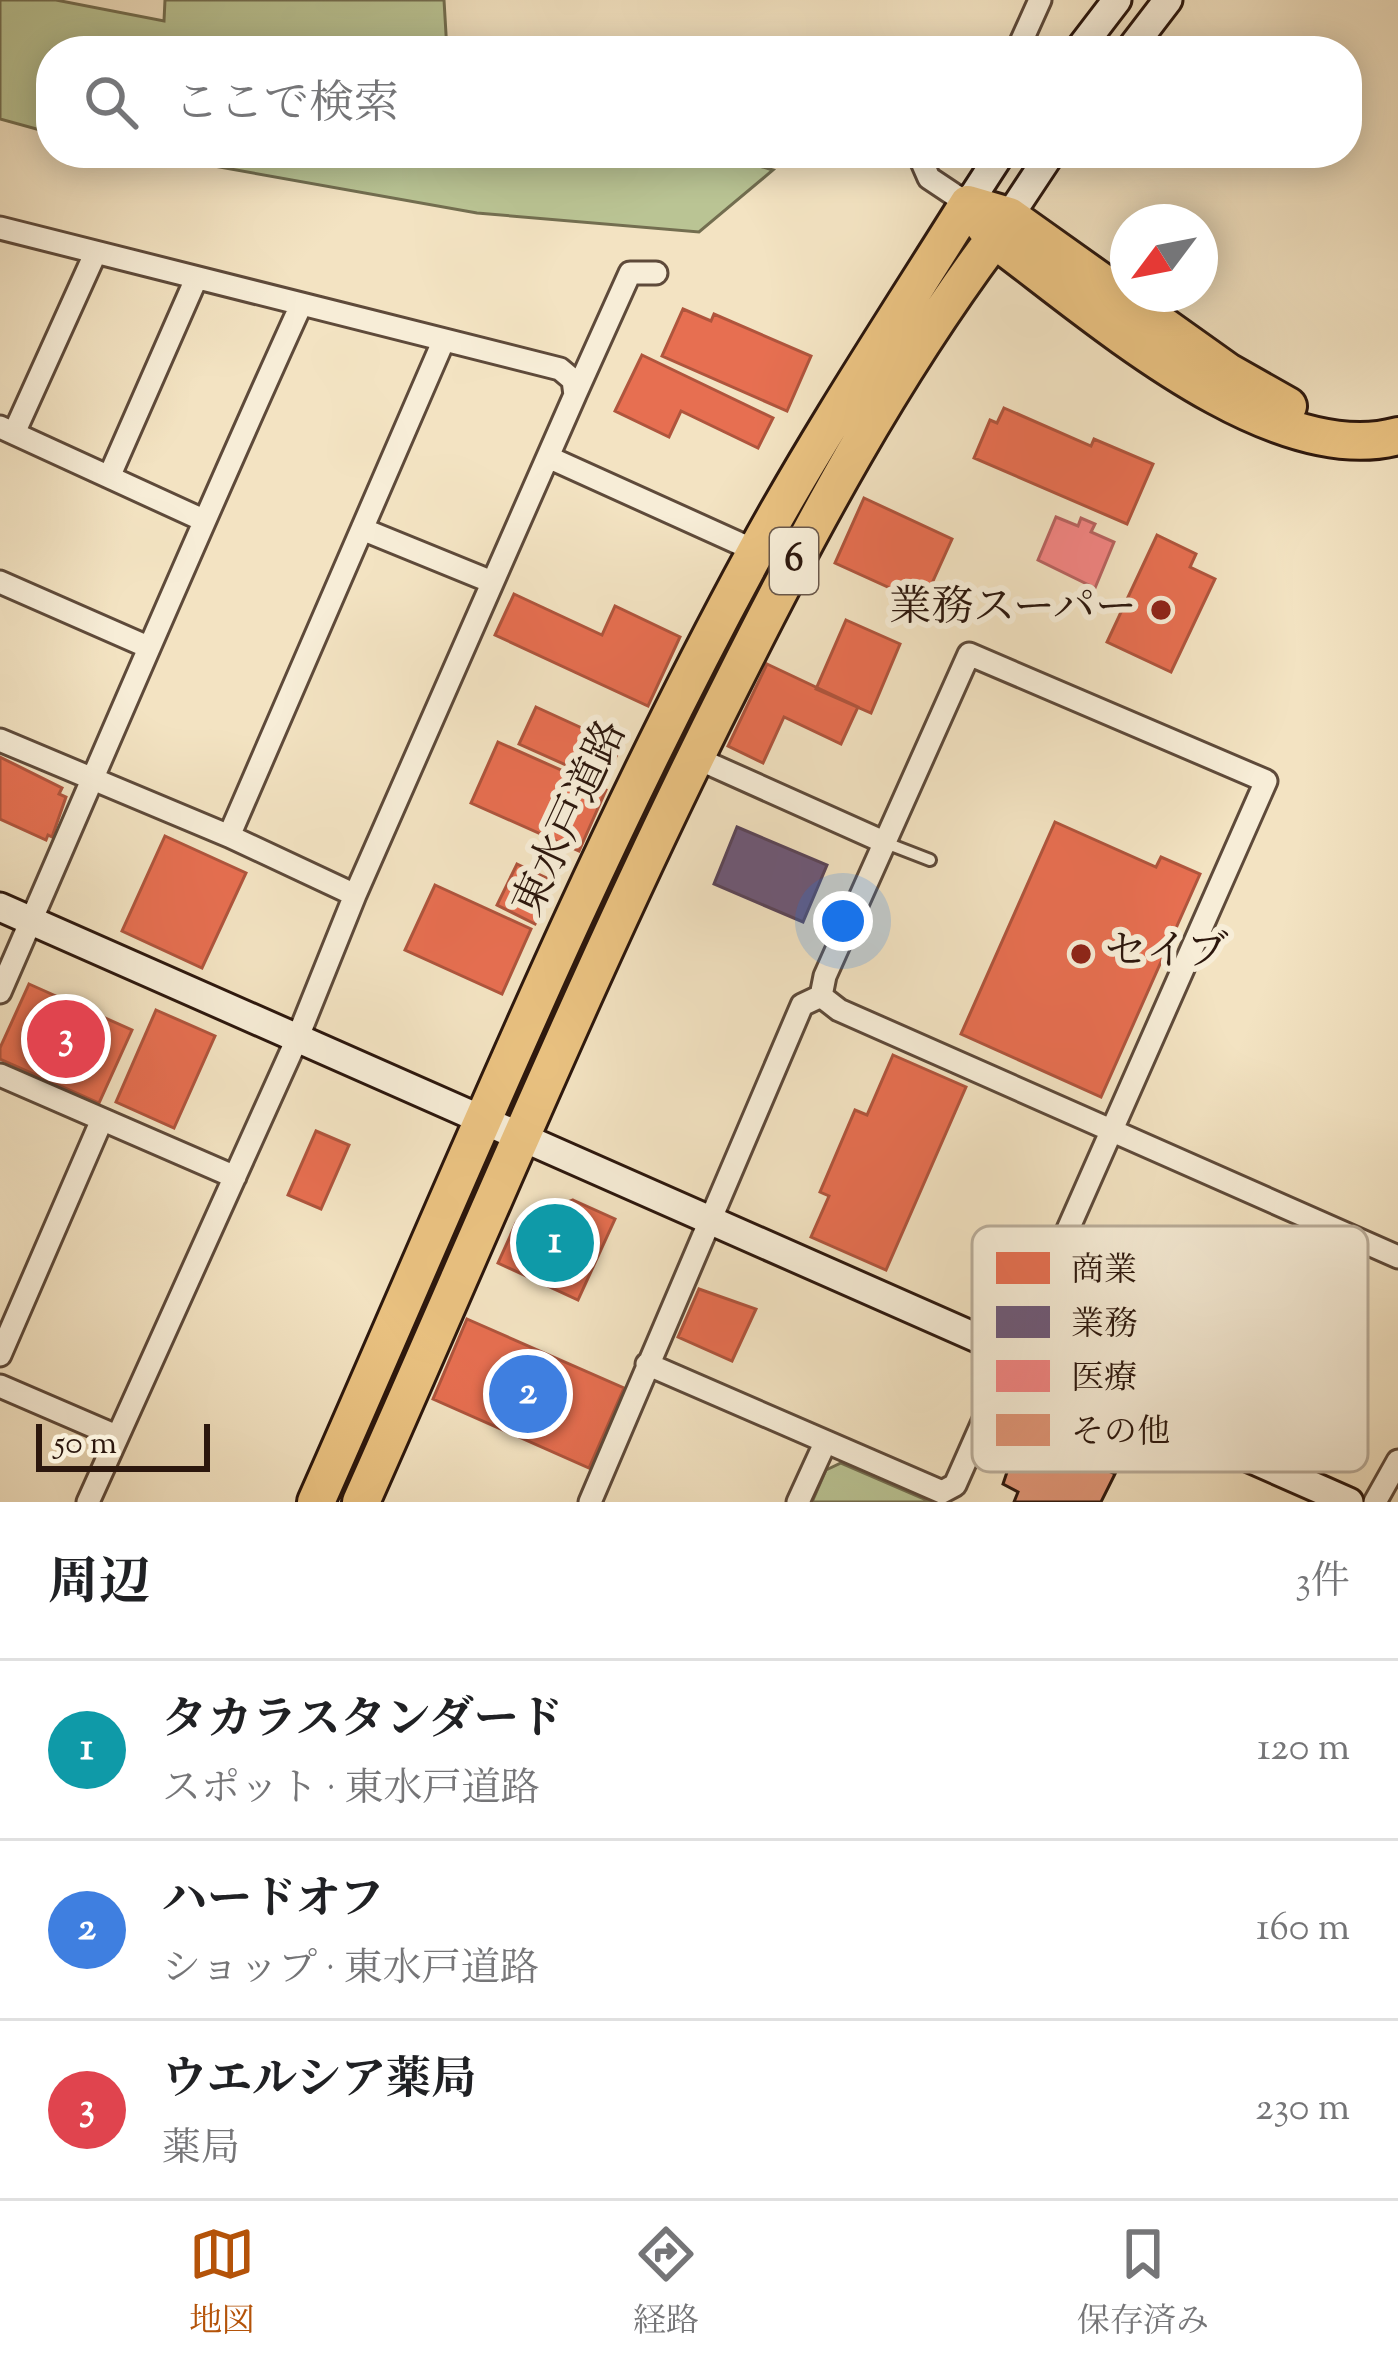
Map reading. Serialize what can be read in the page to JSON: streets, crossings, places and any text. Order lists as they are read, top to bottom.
{
  "streets": {
    "highway": ["6", "東水戸道路"]
  },
  "places": ["業務スーパー", "セイブ"],
  "legend": [
    "商業",
    "業務",
    "医療",
    "その他"
  ],
  "scale_bar": "50 m",
  "north": "bottom left",
  "page": {
    "search": "ここで検索",
    "pins": ["3", "1", "2"],
    "scale": "50 m",
    "heading": ["周辺", "3件"],
    "list": [
      {
        "mark": "1",
        "name": "タカラスタンダード",
        "note": "スポット · 東水戸道路",
        "value": "120 m"
      },
      {
        "mark": "2",
        "name": "ハードオフ",
        "note": "ショップ · 東水戸道路",
        "value": "160 m"
      },
      {
        "mark": "3",
        "name": "ウエルシア薬局",
        "note": "薬局",
        "value": "230 m"
      }
    ],
    "nav": ["地図", "経路", "保存済み"]
  }
}
